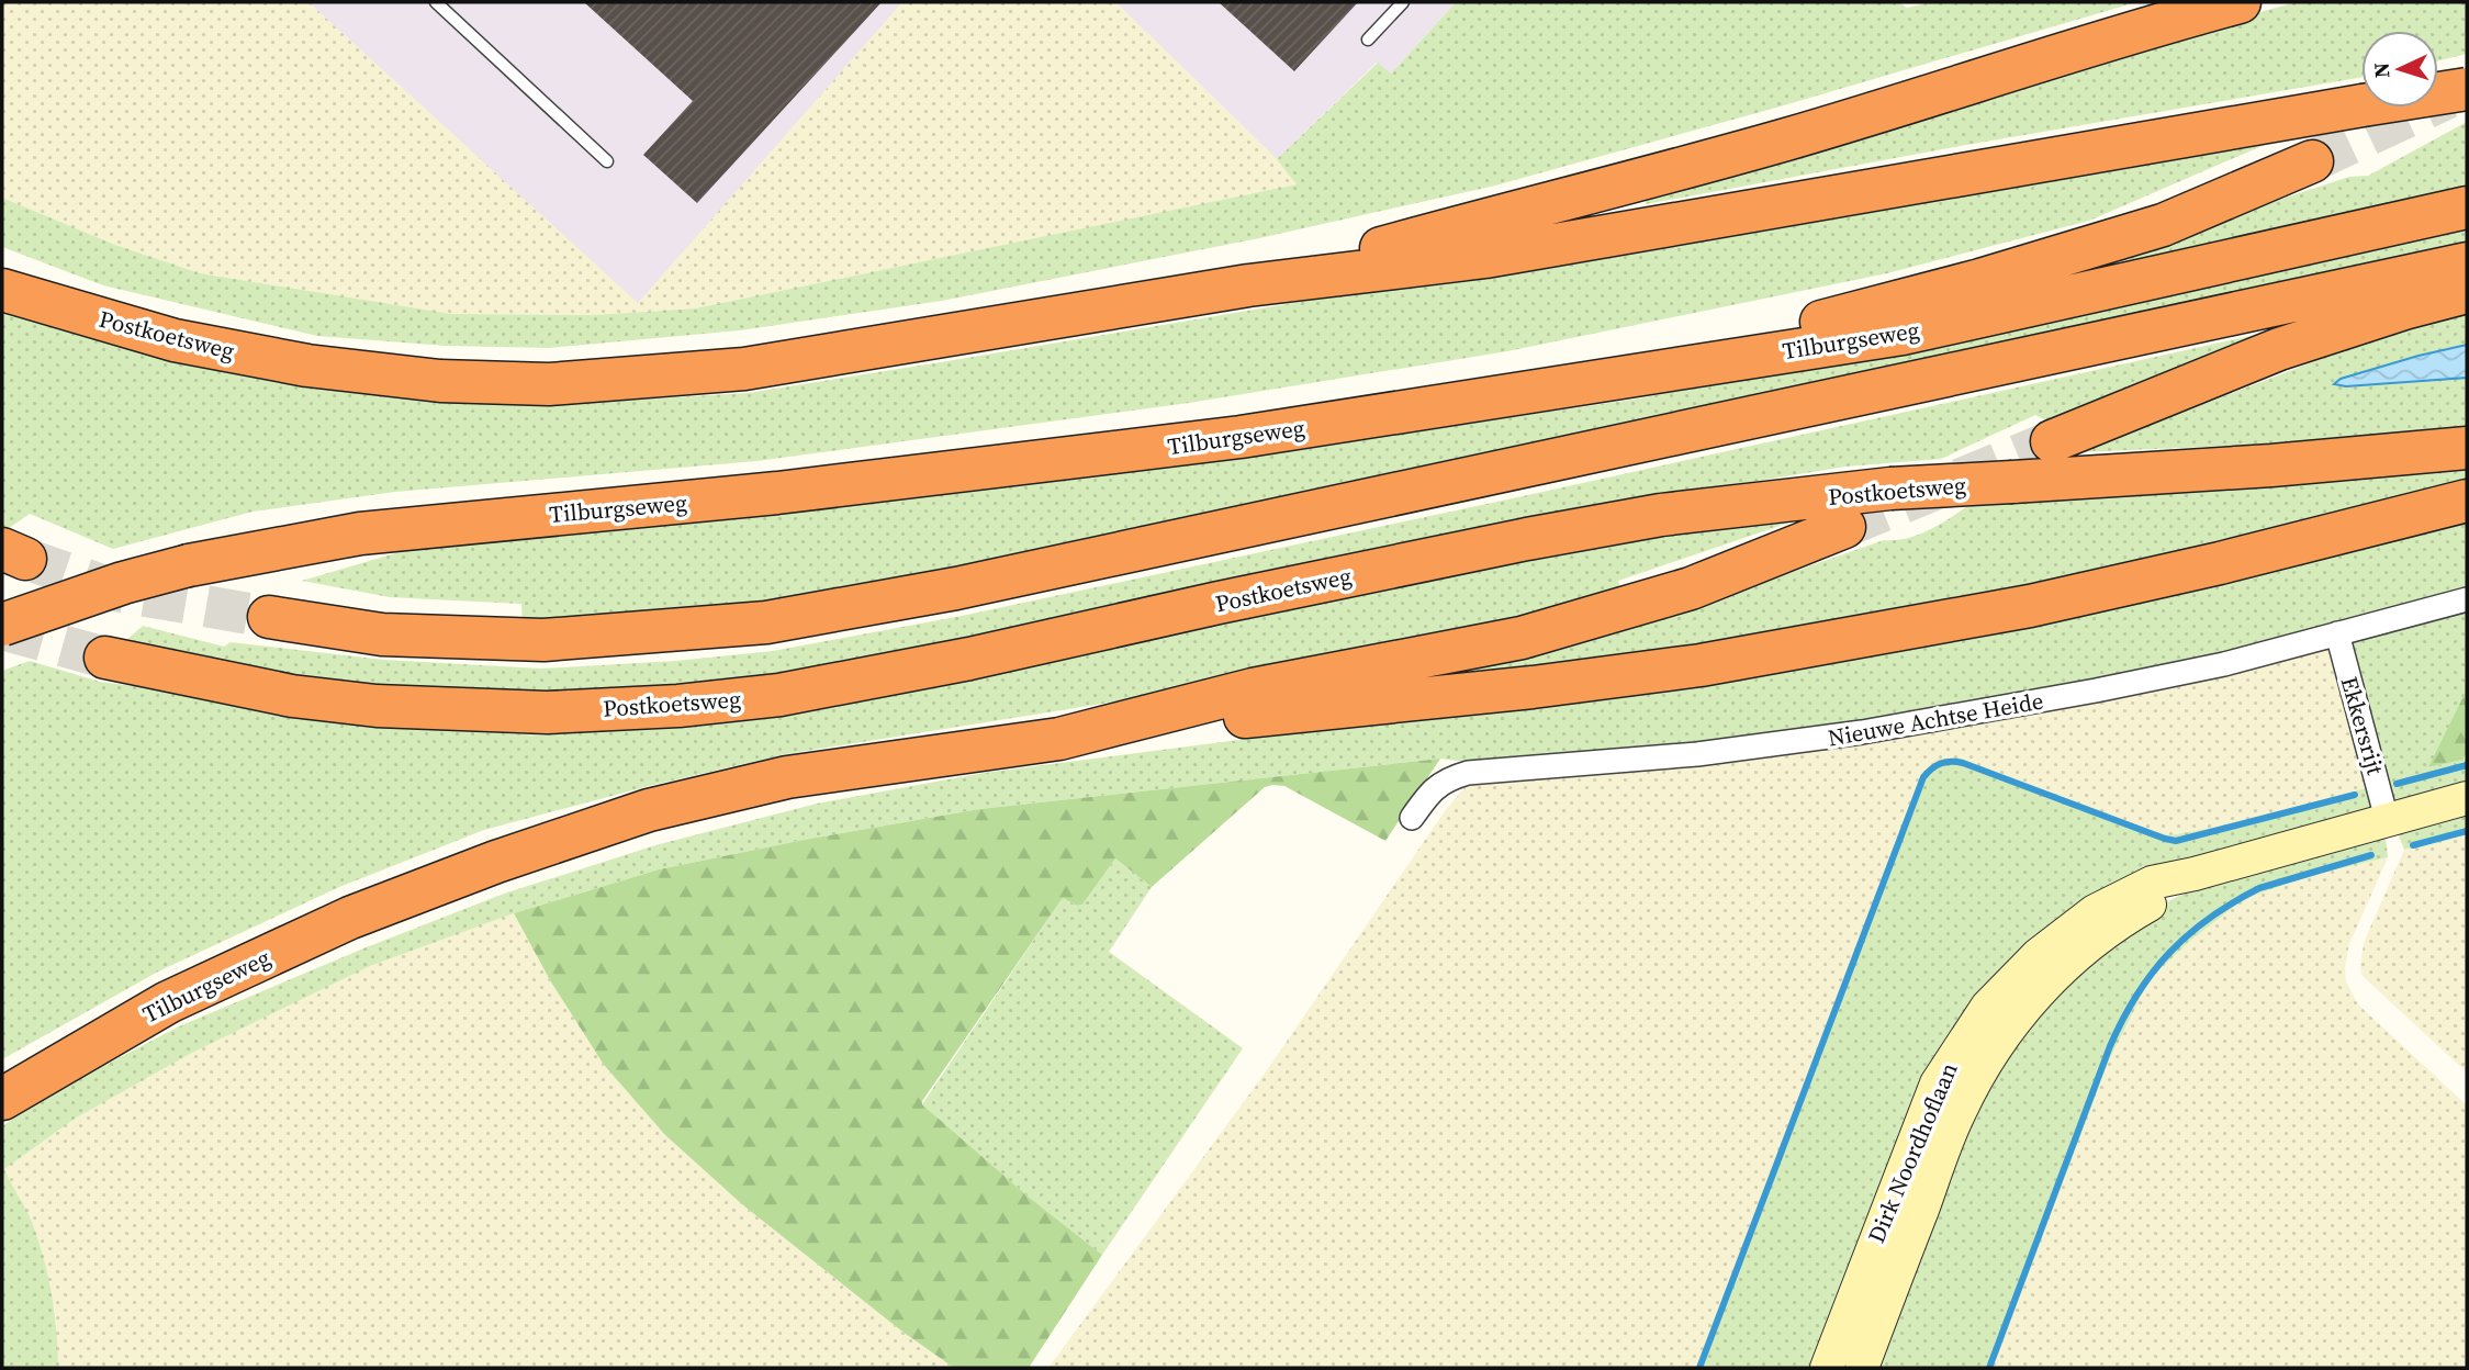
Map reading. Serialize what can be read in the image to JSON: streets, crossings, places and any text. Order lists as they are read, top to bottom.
{
  "streets": {
    "highway": ["Postkoetsweg", "Tilburgseweg"],
    "street": ["Nieuwe Achtse Heide", "Ekkersrijt", "Dirk Noordhoflaan"]
  },
  "crossings": [
    ["Nieuwe Achtse Heide", "Ekkersrijt"],
    ["Ekkersrijt", "Dirk Noordhoflaan"]
  ],
  "north": "left"
}
